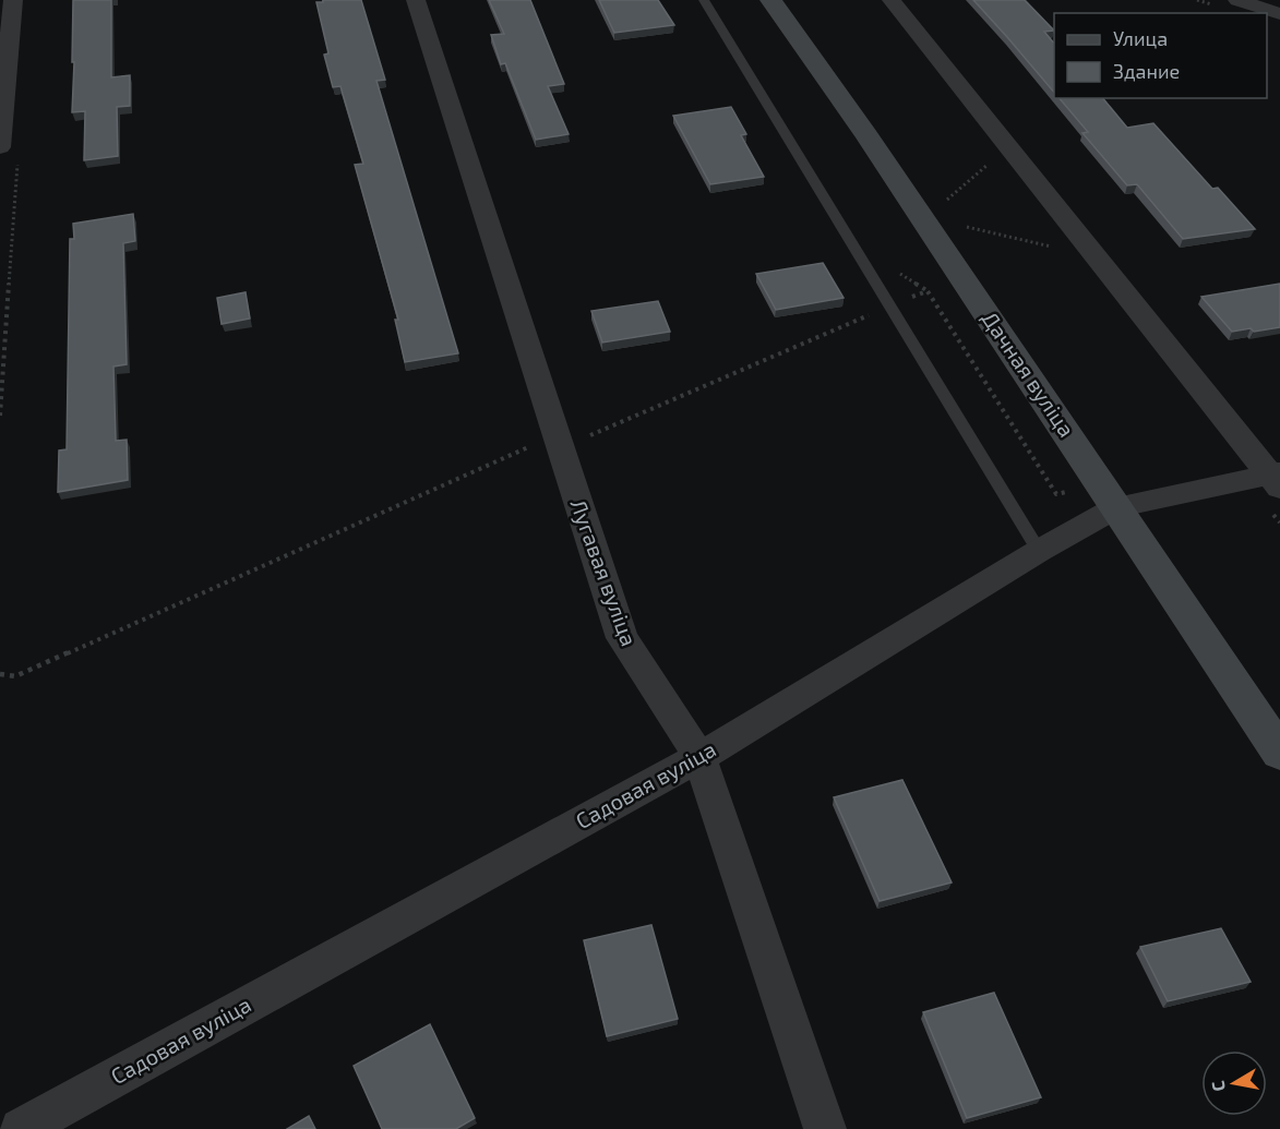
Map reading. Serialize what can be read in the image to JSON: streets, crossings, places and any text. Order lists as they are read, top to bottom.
{
  "streets": {
    "street": ["Дачная вуліца", "Лугавая вуліца", "Садовая вуліца"]
  },
  "crossings": [
    ["Дачная вуліца", "Садовая вуліца"],
    ["Лугавая вуліца", "Садовая вуліца"]
  ],
  "legend": ["Улица", "Здание"],
  "north": "left"
}
